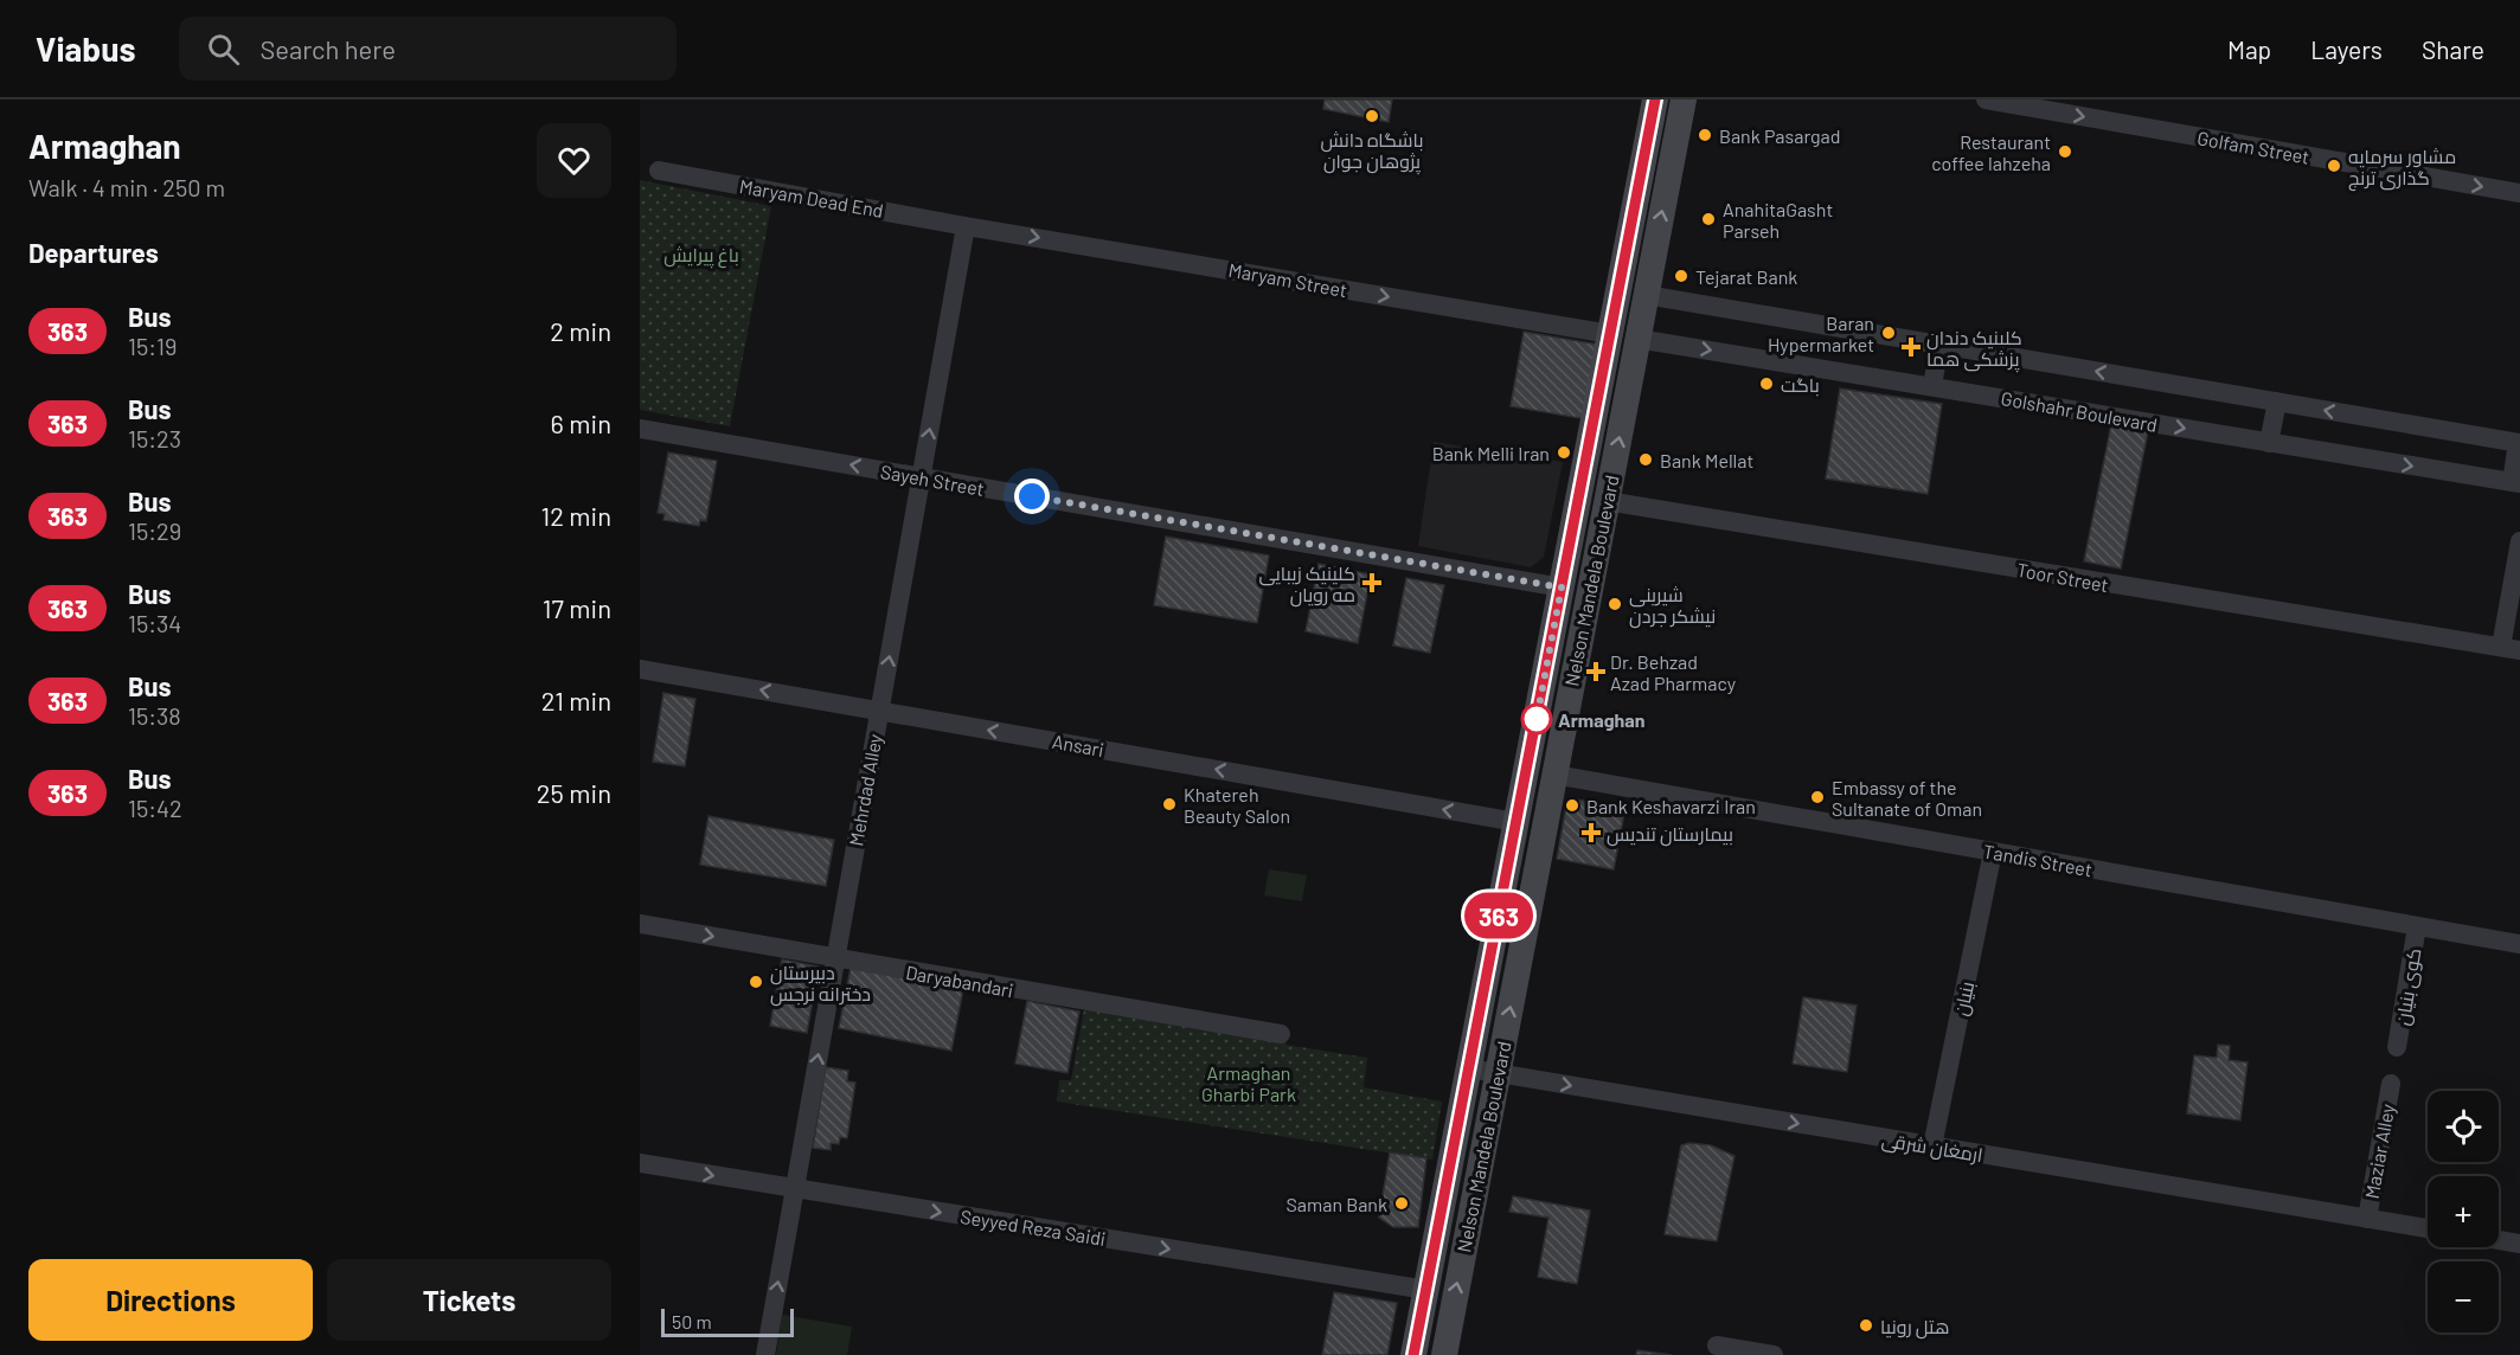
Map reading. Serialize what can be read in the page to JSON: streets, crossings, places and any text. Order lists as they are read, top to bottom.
{
  "streets": {
    "main road": ["Nelson Mandela Boulevard"],
    "street": [
      "Golfam Street",
      "Maryam Dead End",
      "Maryam Street",
      "Golshahr Boulevard",
      "Sayeh Street",
      "Toor Street",
      "Ansari",
      "Mehrdad Alley",
      "Tandis Street",
      "Daryabandari",
      "کوی بنیان",
      "بنیان",
      "ارمغان شرقی",
      "Maziar Alley",
      "Seyyed Reza Saidi"
    ]
  },
  "crossings": [
    ["Maryam Dead End", "Maryam Street"],
    ["Maryam Dead End", "Mehrdad Alley"],
    ["Maryam Street", "Nelson Mandela Boulevard"],
    ["Maryam Street", "Mehrdad Alley"],
    ["Golshahr Boulevard", "Nelson Mandela Boulevard"],
    ["Sayeh Street", "Nelson Mandela Boulevard"],
    ["Sayeh Street", "Mehrdad Alley"],
    ["Toor Street", "Nelson Mandela Boulevard"],
    ["Nelson Mandela Boulevard", "Ansari"],
    ["Nelson Mandela Boulevard", "Tandis Street"],
    ["Nelson Mandela Boulevard", "ارمغان شرقی"],
    ["Nelson Mandela Boulevard", "Seyyed Reza Saidi"],
    ["Ansari", "Mehrdad Alley"],
    ["Mehrdad Alley", "Daryabandari"],
    ["Mehrdad Alley", "Seyyed Reza Saidi"],
    ["Tandis Street", "کوی بنیان"],
    ["Tandis Street", "بنیان"],
    ["بنیان", "ارمغان شرقی"],
    ["ارمغان شرقی", "Maziar Alley"]
  ],
  "one_way": [
    "Golfam Street",
    "Maryam Street",
    "Ansari",
    "Mehrdad Alley",
    "ارمغان شرقی",
    "Seyyed Reza Saidi"
  ],
  "parks": ["باغ پیرایش", "Armaghan Gharbi Park"],
  "places": {
    "other": [
      "باشگاه دانش پژوهان جوان",
      "Bank Pasargad",
      "Restaurant coffee lahzeha",
      "مشاور سرمایه گذاری ترنج",
      "AnahitaGasht Parseh",
      "Tejarat Bank",
      "Baran Hypermarket",
      "باگت",
      "Bank Melli Iran",
      "Bank Mellat",
      "شیرینی نیشکر جردن",
      "Armaghan",
      "Embassy of the Sultanate of Oman",
      "Khatereh Beauty Salon",
      "Bank Keshavarzi Iran",
      "دبیرستان دخترانه نرجس",
      "Saman Bank",
      "هتل رونیا"
    ],
    "health": [
      "کلینیک دندان پزشکی هما",
      "کلینیک زیبایی مه رویان",
      "Dr. Behzad Azad Pharmacy",
      "بیمارستان تندیس"
    ]
  },
  "lines": ["bus line 363"],
  "scale_bar": "50 m",
  "page": {
    "header": "Viabus",
    "search": "Search here",
    "nav": ["Map", "Layers", "Share"],
    "heading": [
      ["Armaghan", "Walk · 4 min · 250 m"],
      "Departures"
    ],
    "on_map": "363",
    "list": [
      {
        "mark": "363",
        "name": "Bus",
        "note": "15:19",
        "value": "2 min"
      },
      {
        "mark": "363",
        "name": "Bus",
        "note": "15:23",
        "value": "6 min"
      },
      {
        "mark": "363",
        "name": "Bus",
        "note": "15:29",
        "value": "12 min"
      },
      {
        "mark": "363",
        "name": "Bus",
        "note": "15:34",
        "value": "17 min"
      },
      {
        "mark": "363",
        "name": "Bus",
        "note": "15:38",
        "value": "21 min"
      },
      {
        "mark": "363",
        "name": "Bus",
        "note": "15:42",
        "value": "25 min"
      }
    ],
    "map_buttons": ["+", "−"],
    "buttons": ["Directions", "Tickets"],
    "scale": "50 m"
  }
}
